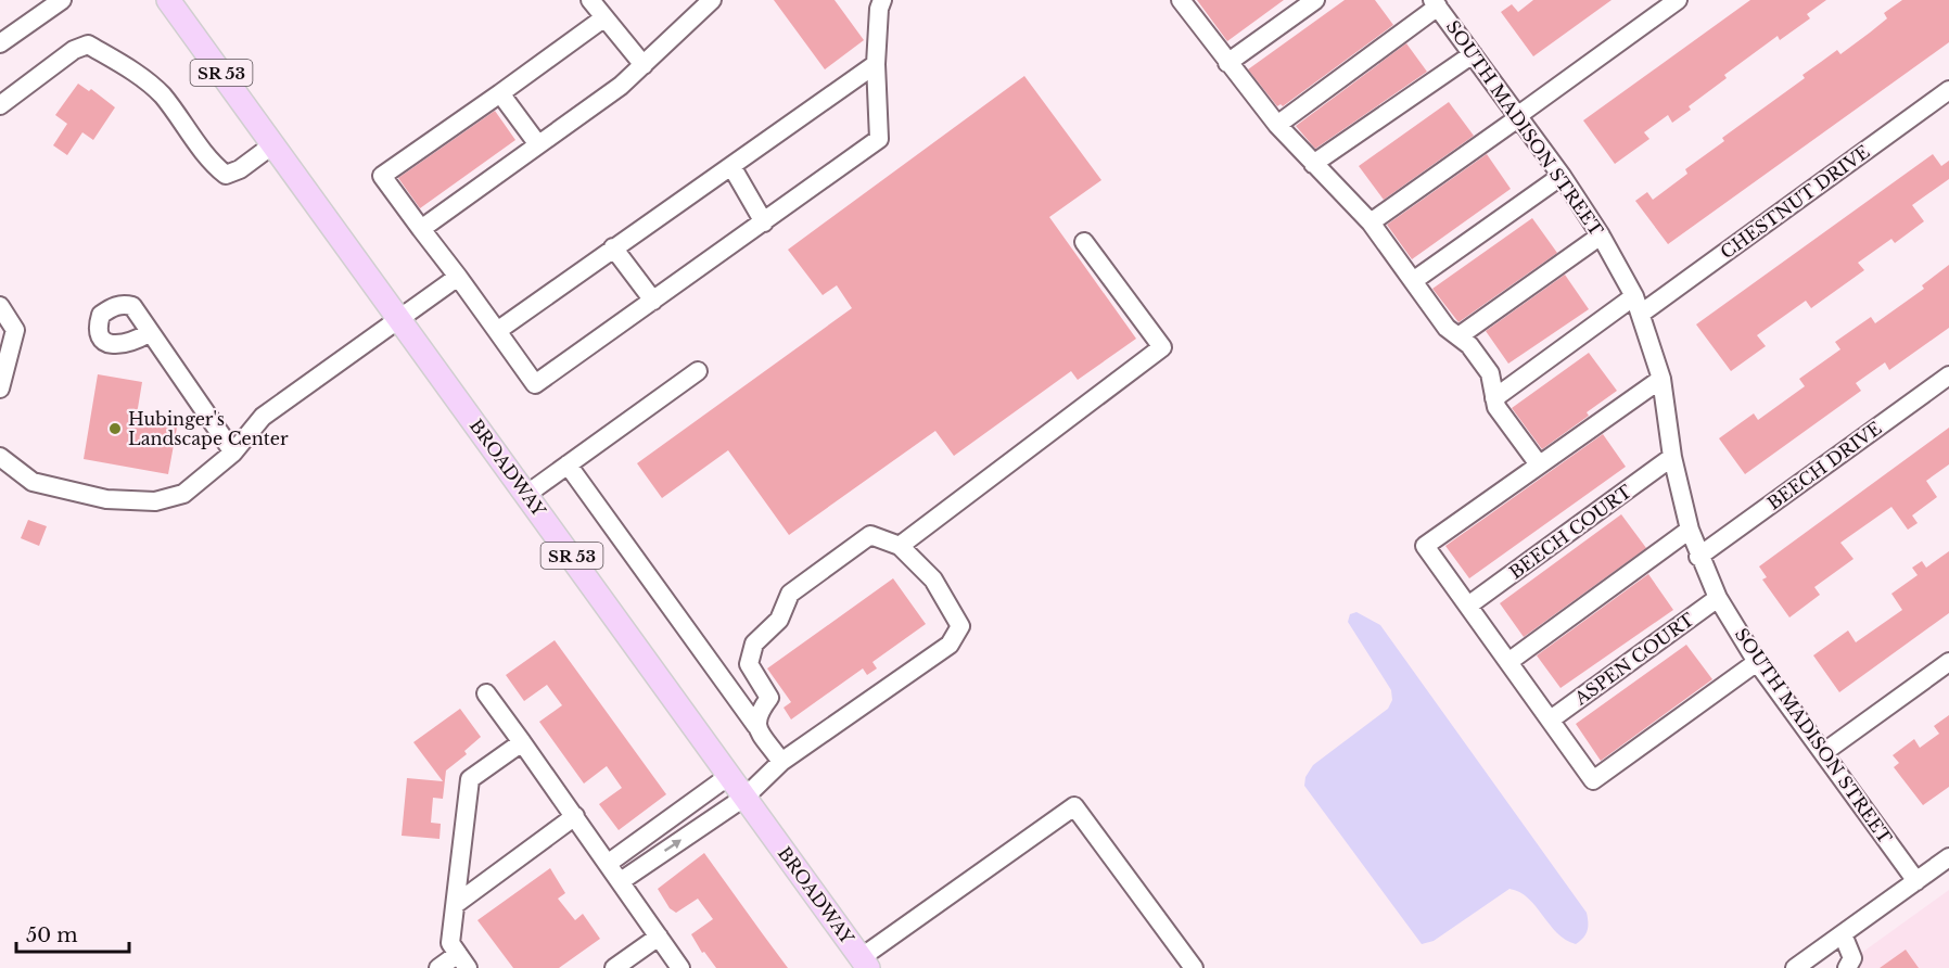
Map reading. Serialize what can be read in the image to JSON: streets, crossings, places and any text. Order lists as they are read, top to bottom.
{
  "streets": {
    "main road": ["SR 53", "BROADWAY"],
    "street": [
      "SOUTH MADISON STREET",
      "CHESTNUT DRIVE",
      "BEECH DRIVE",
      "BEECH COURT",
      "ASPEN COURT"
    ]
  },
  "crossings": [
    ["SOUTH MADISON STREET", "CHESTNUT DRIVE"],
    ["SOUTH MADISON STREET", "BEECH DRIVE"],
    ["SOUTH MADISON STREET", "BEECH COURT"],
    ["SOUTH MADISON STREET", "ASPEN COURT"]
  ],
  "places": ["Hubinger's Landscape Center"],
  "scale_bar": "50 m"
}
